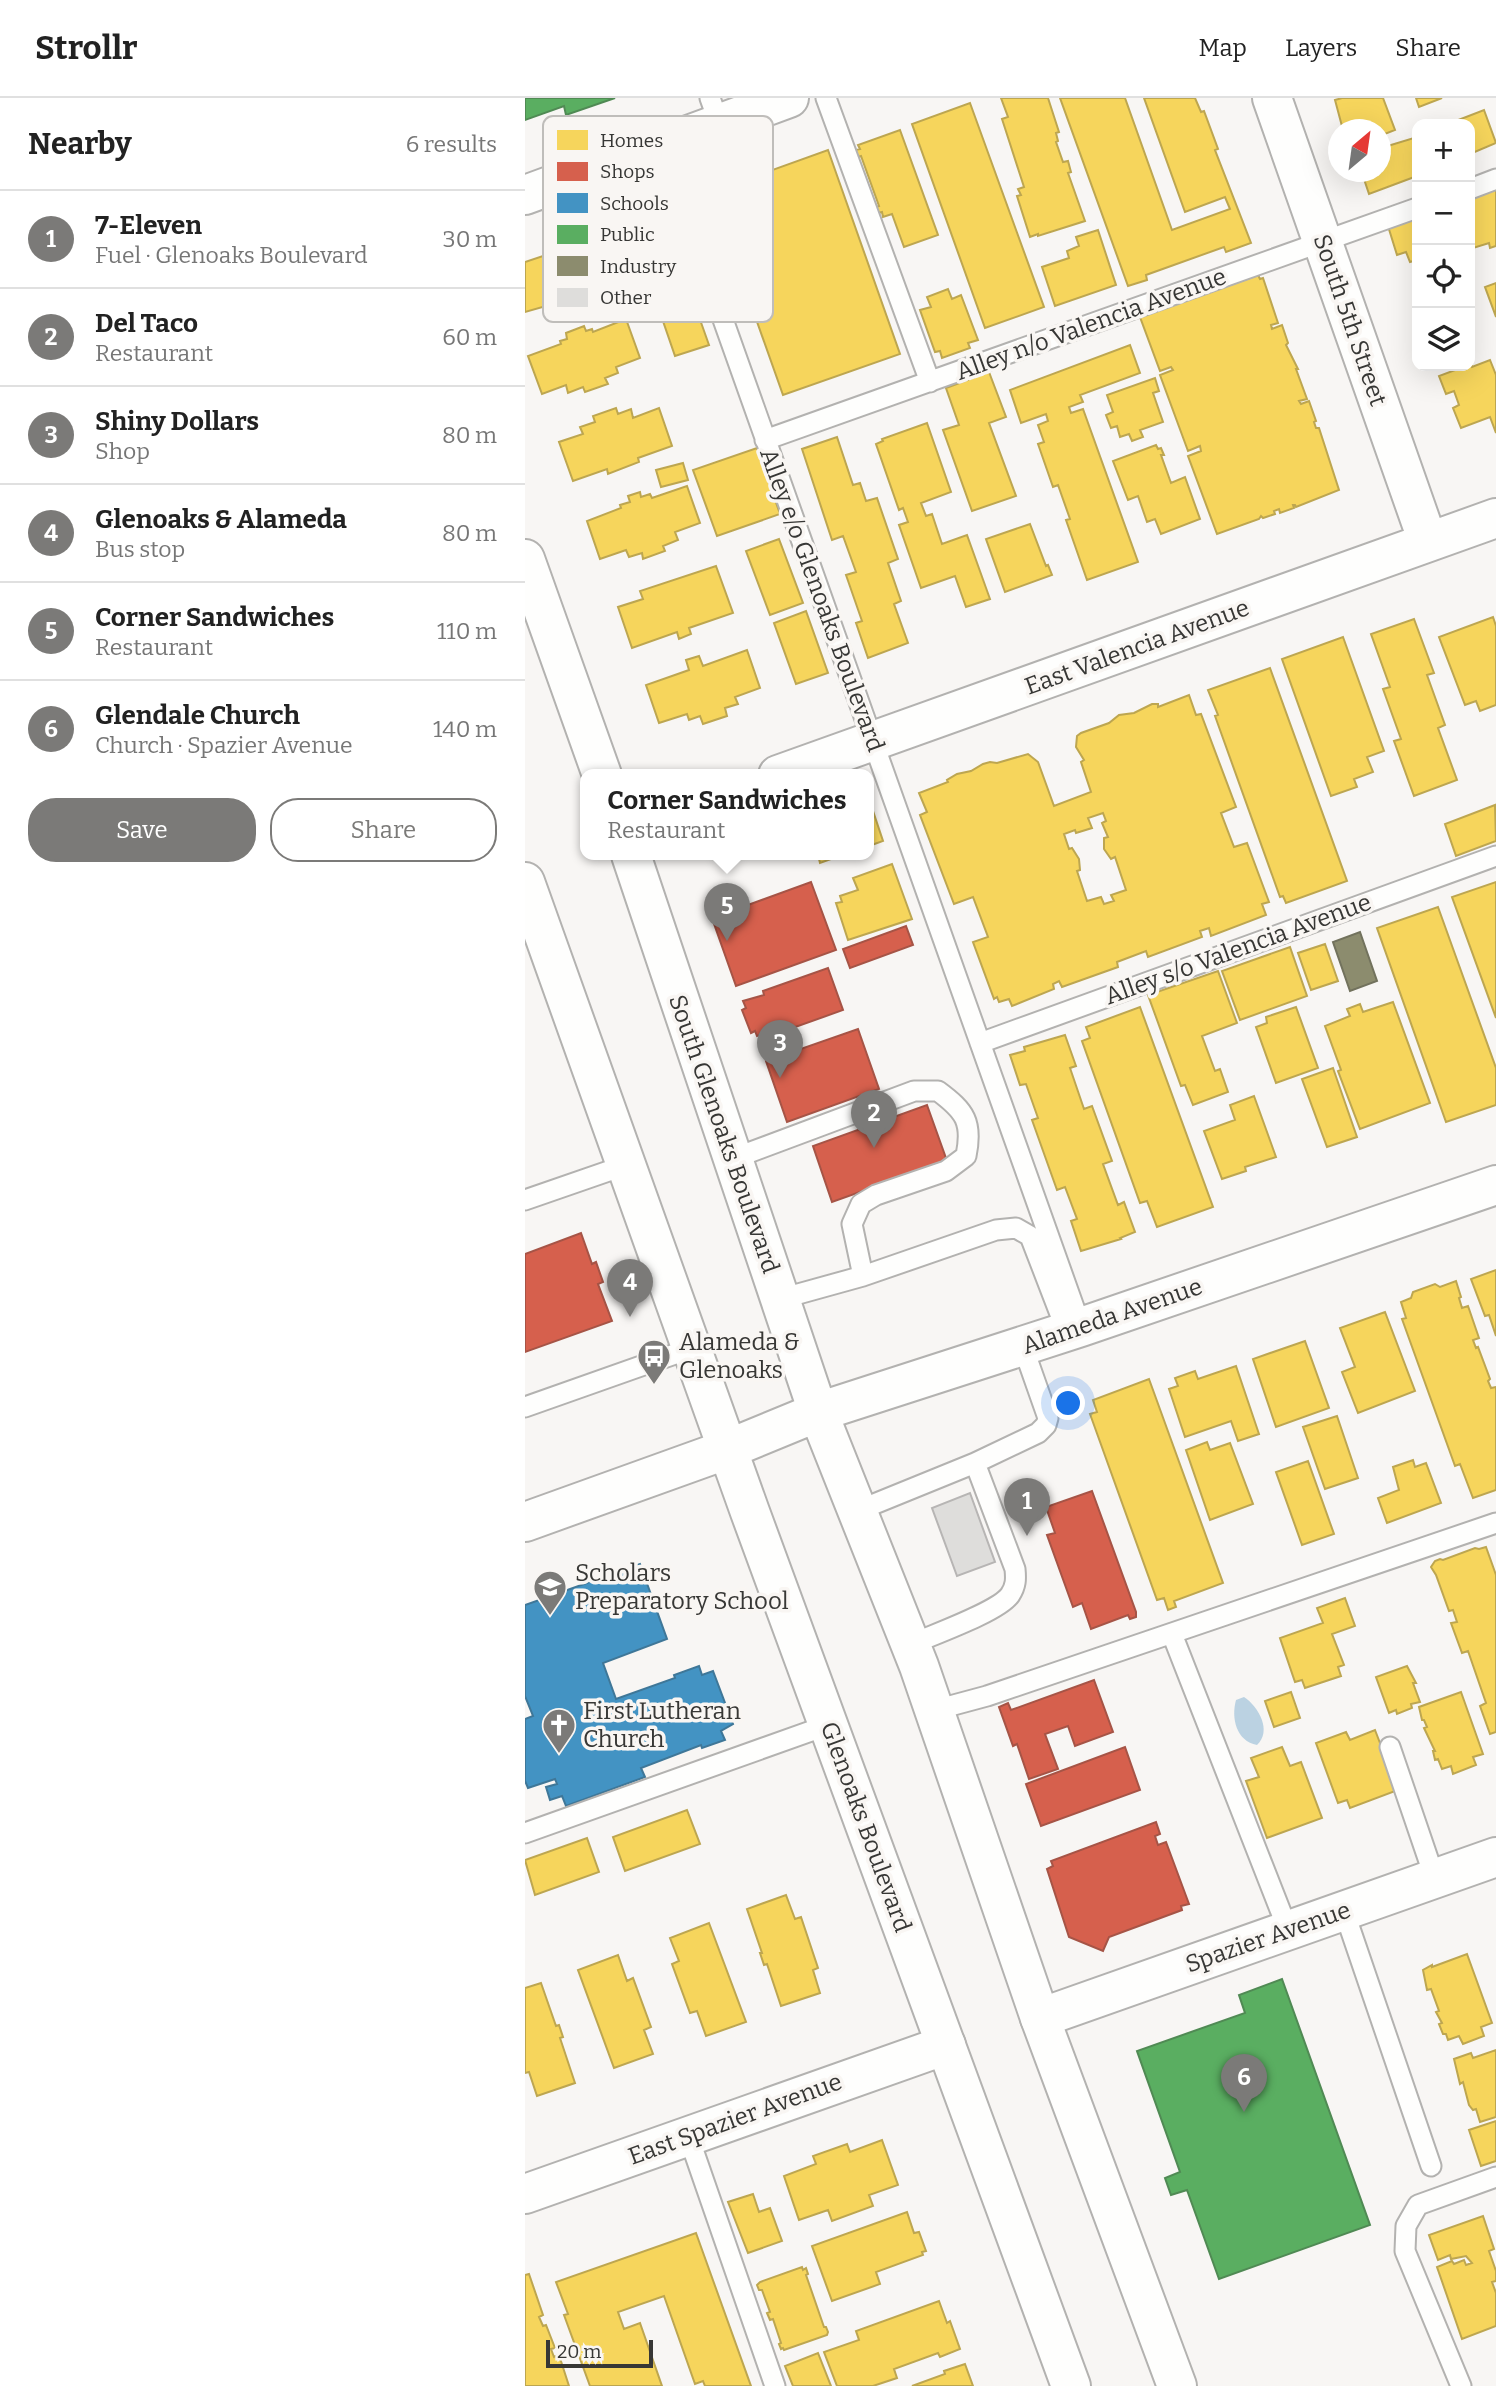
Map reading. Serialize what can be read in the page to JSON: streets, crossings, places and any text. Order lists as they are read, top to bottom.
{
  "streets": {
    "main road": [
      "South 5th Street",
      "East Valencia Avenue",
      "South Glenoaks Boulevard",
      "Alameda Avenue",
      "Glenoaks Boulevard",
      "Spazier Avenue",
      "East Spazier Avenue"
    ],
    "lane": ["Alley n/o Valencia Avenue", "Alley e/o Glenoaks Boulevard", "Alley s/o Valencia Avenue"]
  },
  "crossings": [
    ["South 5th Street", "Alley n/o Valencia Avenue"],
    ["South 5th Street", "East Valencia Avenue"],
    ["Alley n/o Valencia Avenue", "Alley e/o Glenoaks Boulevard"],
    ["Alley e/o Glenoaks Boulevard", "East Valencia Avenue"],
    ["Alley e/o Glenoaks Boulevard", "Alley s/o Valencia Avenue"],
    ["Alley e/o Glenoaks Boulevard", "Alameda Avenue"],
    ["South Glenoaks Boulevard", "Alameda Avenue"],
    ["Alameda Avenue", "Glenoaks Boulevard"],
    ["Glenoaks Boulevard", "East Spazier Avenue"]
  ],
  "places": {
    "bus stop": ["Alameda & Glenoaks"],
    "school or university": ["Scholars Preparatory School"],
    "church": ["First Lutheran Church"]
  },
  "legend": [
    "Homes",
    "Shops",
    "Schools",
    "Public",
    "Industry",
    "Other"
  ],
  "scale_bar": "20 m",
  "north": "top right",
  "page": {
    "header": "Strollr",
    "nav": ["Map", "Layers", "Share"],
    "heading": ["Nearby", "6 results"],
    "map_buttons": ["+", "−"],
    "list": [
      {
        "mark": "1",
        "name": "7-Eleven",
        "note": "Fuel · Glenoaks Boulevard",
        "value": "30 m"
      },
      {
        "mark": "2",
        "name": "Del Taco",
        "note": "Restaurant",
        "value": "60 m"
      },
      {
        "mark": "3",
        "name": "Shiny Dollars",
        "note": "Shop",
        "value": "80 m"
      },
      {
        "mark": "4",
        "name": "Glenoaks & Alameda",
        "note": "Bus stop",
        "value": "80 m"
      },
      {
        "mark": "5",
        "name": "Corner Sandwiches",
        "note": "Restaurant",
        "value": "110 m"
      },
      {
        "mark": "6",
        "name": "Glendale Church",
        "note": "Church · Spazier Avenue",
        "value": "140 m"
      }
    ],
    "popup": ["Corner Sandwiches", "Restaurant"],
    "buttons": ["Save", "Share"],
    "pins": [
      "5",
      "3",
      "2",
      "4",
      "1",
      "6"
    ],
    "scale": "20 m"
  }
}
